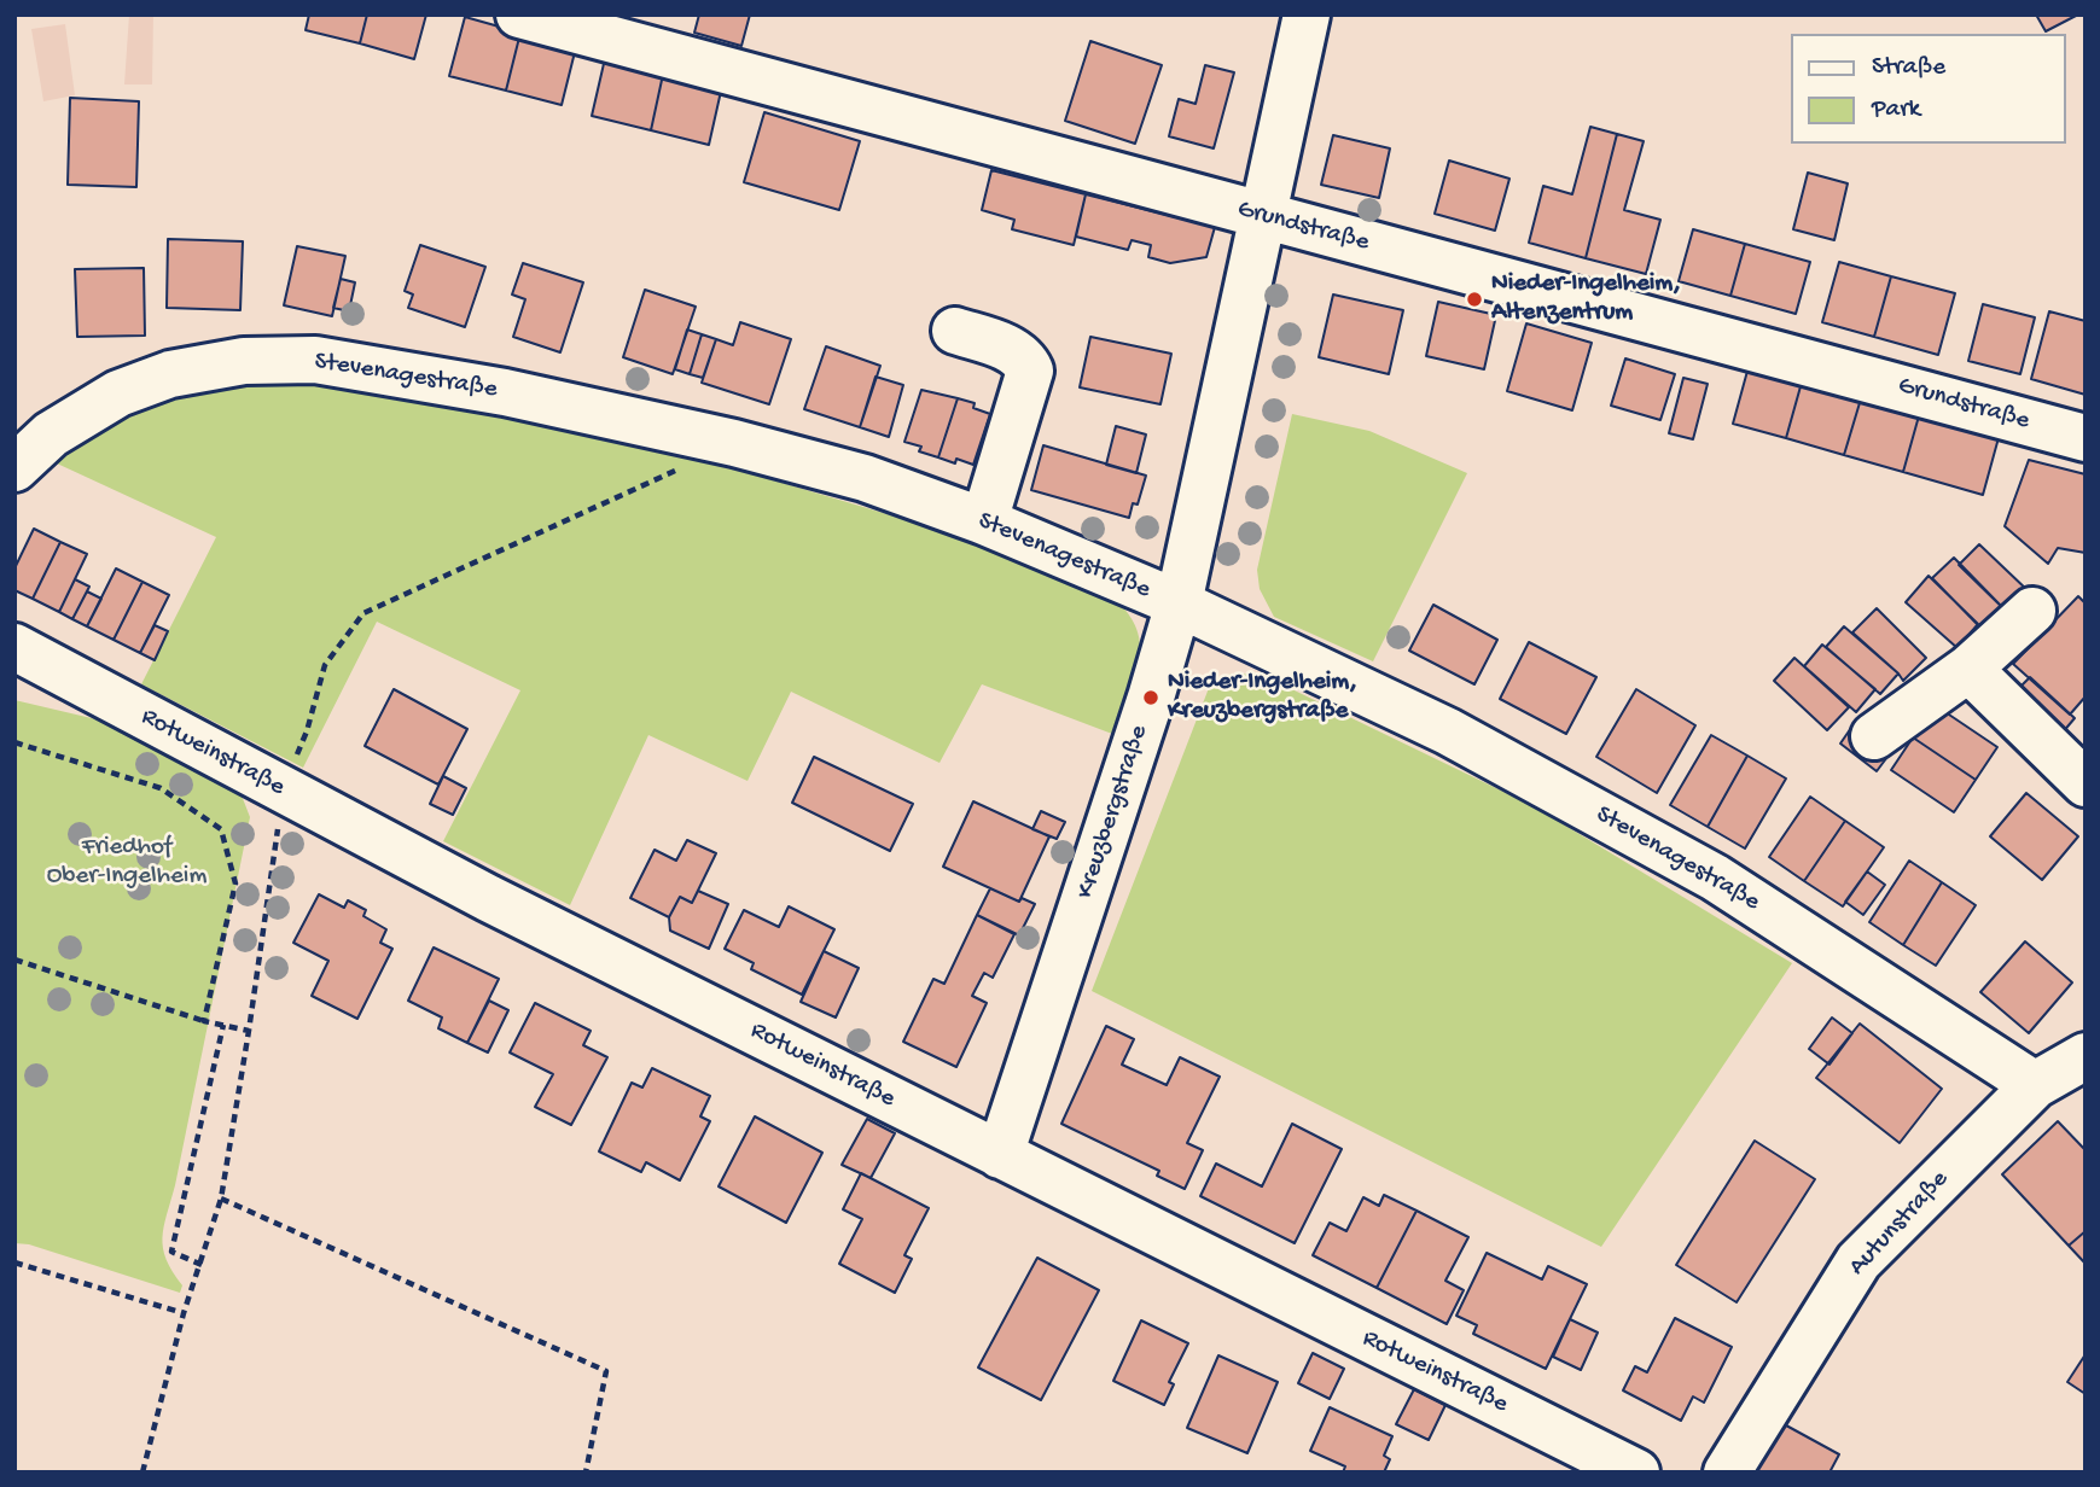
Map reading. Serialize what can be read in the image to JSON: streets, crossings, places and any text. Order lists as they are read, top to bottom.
{
  "streets": {
    "street": [
      "Grundstraße",
      "Stevenagestraße",
      "Rotweinstraße",
      "Kreuzbergstraße",
      "Autunstraße"
    ]
  },
  "crossings": [
    ["Grundstraße", "Kreuzbergstraße"],
    ["Stevenagestraße", "Kreuzbergstraße"],
    ["Stevenagestraße", "Autunstraße"],
    ["Rotweinstraße", "Kreuzbergstraße"]
  ],
  "parks": ["Friedhof Ober-Ingelheim"],
  "places": ["Nieder-Ingelheim, Altenzentrum", "Nieder-Ingelheim, Kreuzbergstraße"],
  "legend": ["Straße", "Park"]
}
